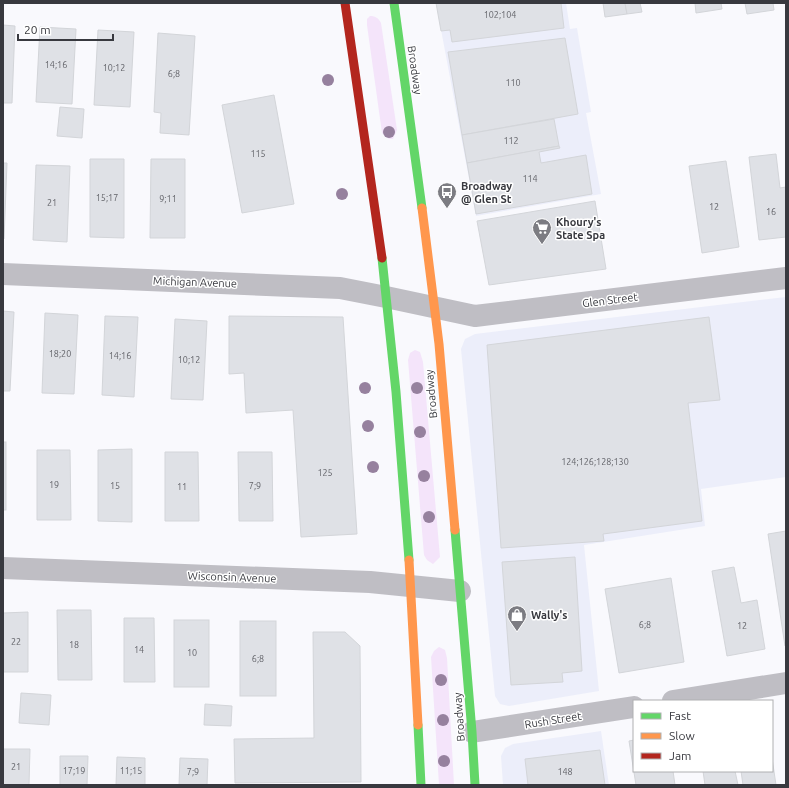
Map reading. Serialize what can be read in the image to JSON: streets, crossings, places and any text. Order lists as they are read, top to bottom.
{
  "streets": {
    "main road": ["Broadway"],
    "street": [
      "Michigan Avenue",
      "Glen Street",
      "Wisconsin Avenue",
      "Rush Street"
    ]
  },
  "crossings": [
    ["Broadway", "Michigan Avenue"],
    ["Broadway", "Glen Street"],
    ["Broadway", "Wisconsin Avenue"],
    ["Broadway", "Rush Street"],
    ["Michigan Avenue", "Glen Street"]
  ],
  "places": {
    "bus stop": ["Broadway @ Glen St"],
    "supermarket": ["Khoury's State Spa"],
    "shop": ["Wally's"]
  },
  "house_numbers": [
    "102;104",
    "14;16",
    "10;12",
    "6;8",
    "110",
    "112",
    "115",
    "114",
    "15;17",
    "9;11",
    "21",
    "12",
    "16",
    "18;20",
    "14;16",
    "10;12",
    "124;126;128;130",
    "125",
    "19",
    "15",
    "7;9",
    "11",
    "6;8",
    "12",
    "22",
    "18",
    "14",
    "10",
    "6;8",
    "21",
    "17;19",
    "11;15",
    "7;9",
    "148"
  ],
  "legend": ["Fast", "Slow", "Jam"],
  "scale_bar": "20 m"
}
